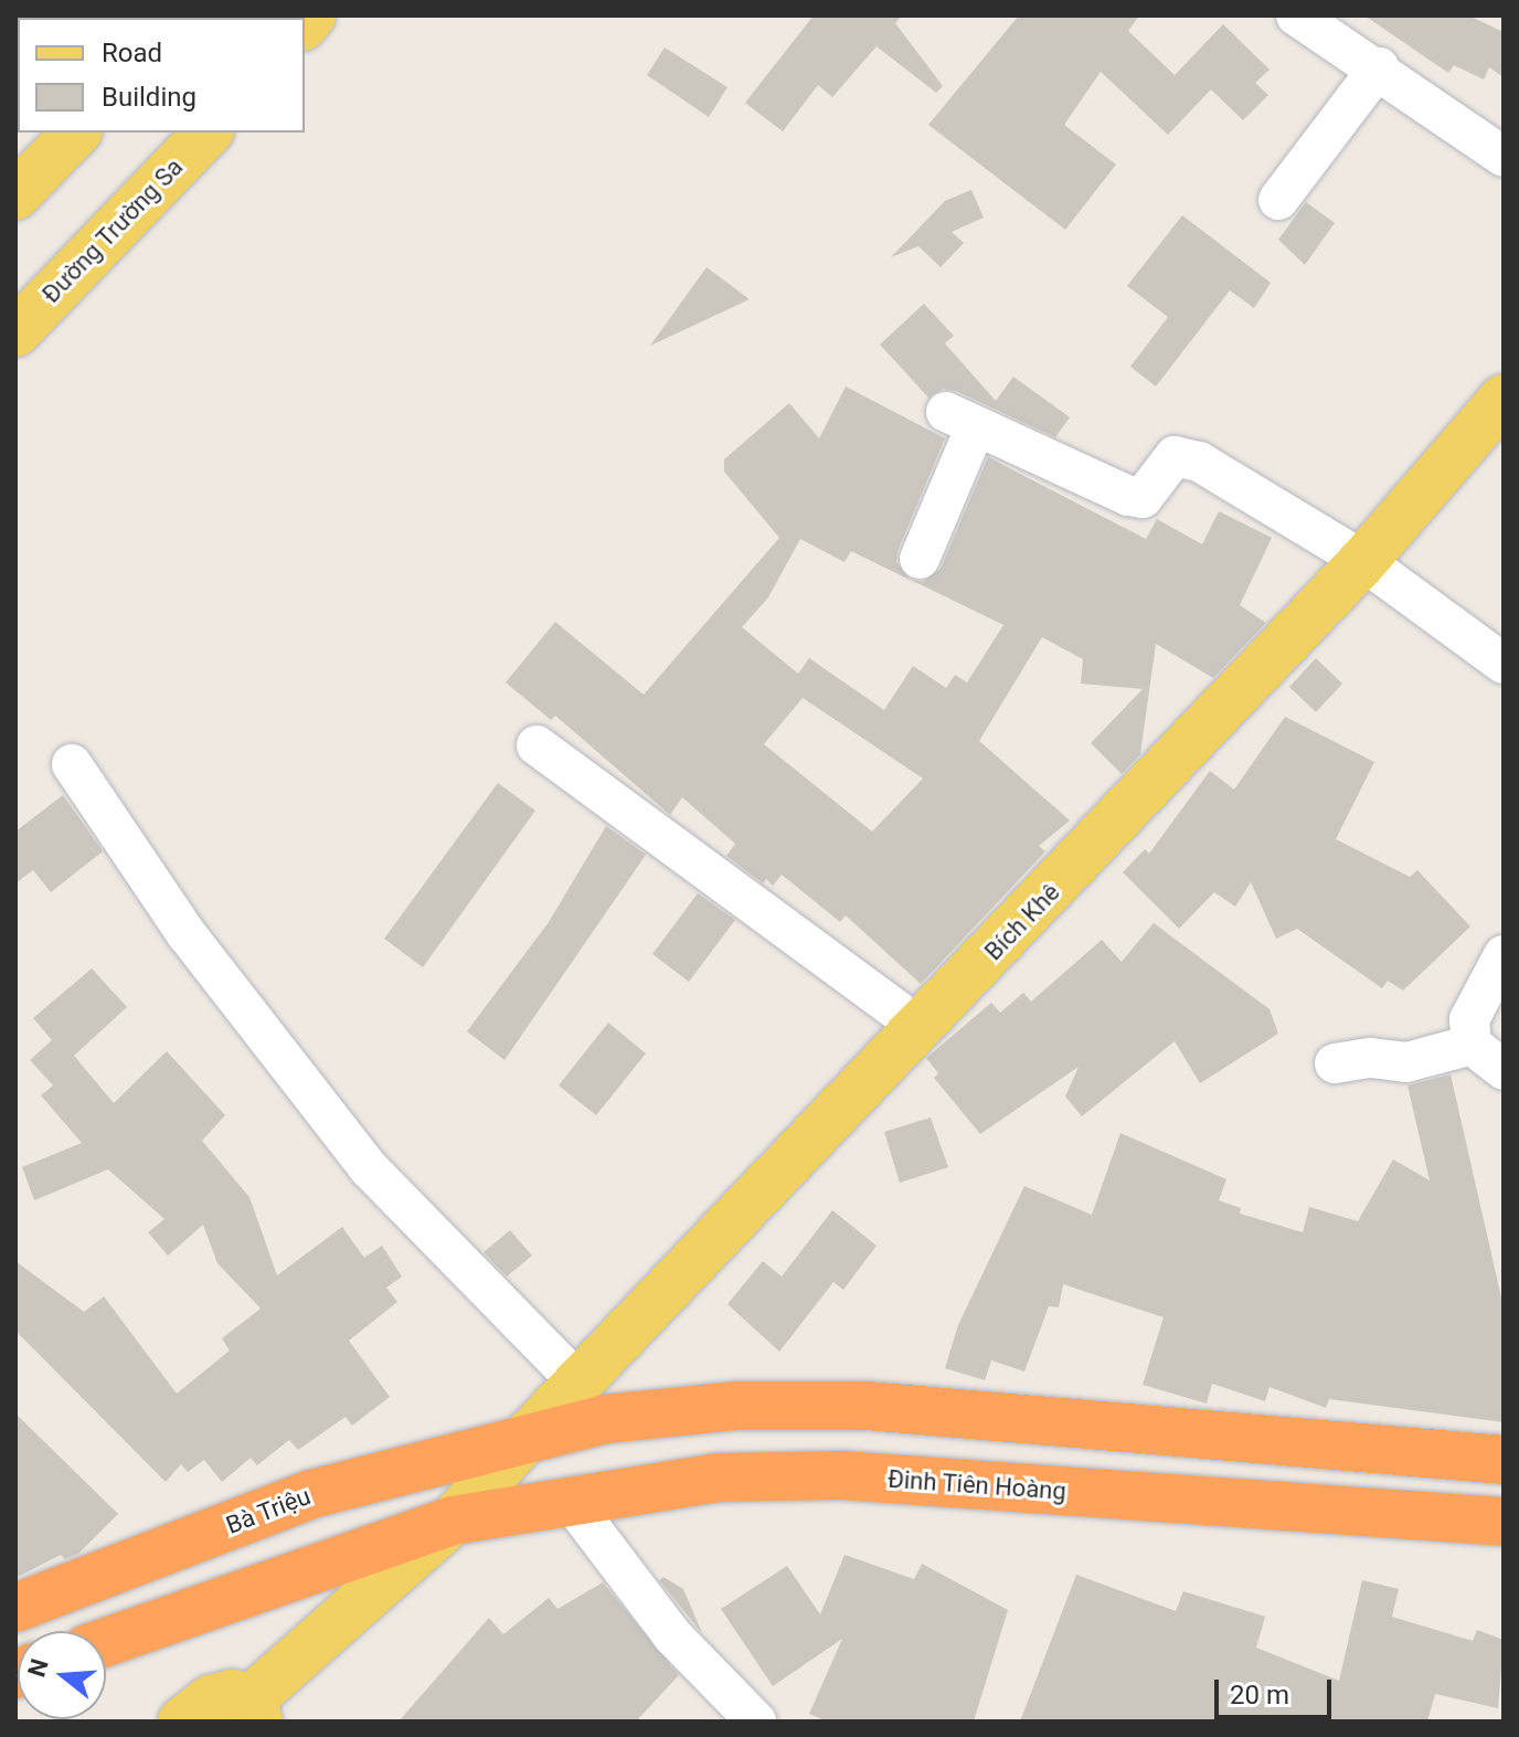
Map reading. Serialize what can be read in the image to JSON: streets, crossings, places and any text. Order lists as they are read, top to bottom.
{
  "streets": {
    "highway": ["Đinh Tiên Hoàng", "Bà Triệu"],
    "main road": ["Đường Trường Sa", "Bích Khê"]
  },
  "crossings": [
    ["Bích Khê", "Đinh Tiên Hoàng"],
    ["Bích Khê", "Bà Triệu"]
  ],
  "legend": ["Road", "Building"],
  "scale_bar": "20 m",
  "north": "left"
}
